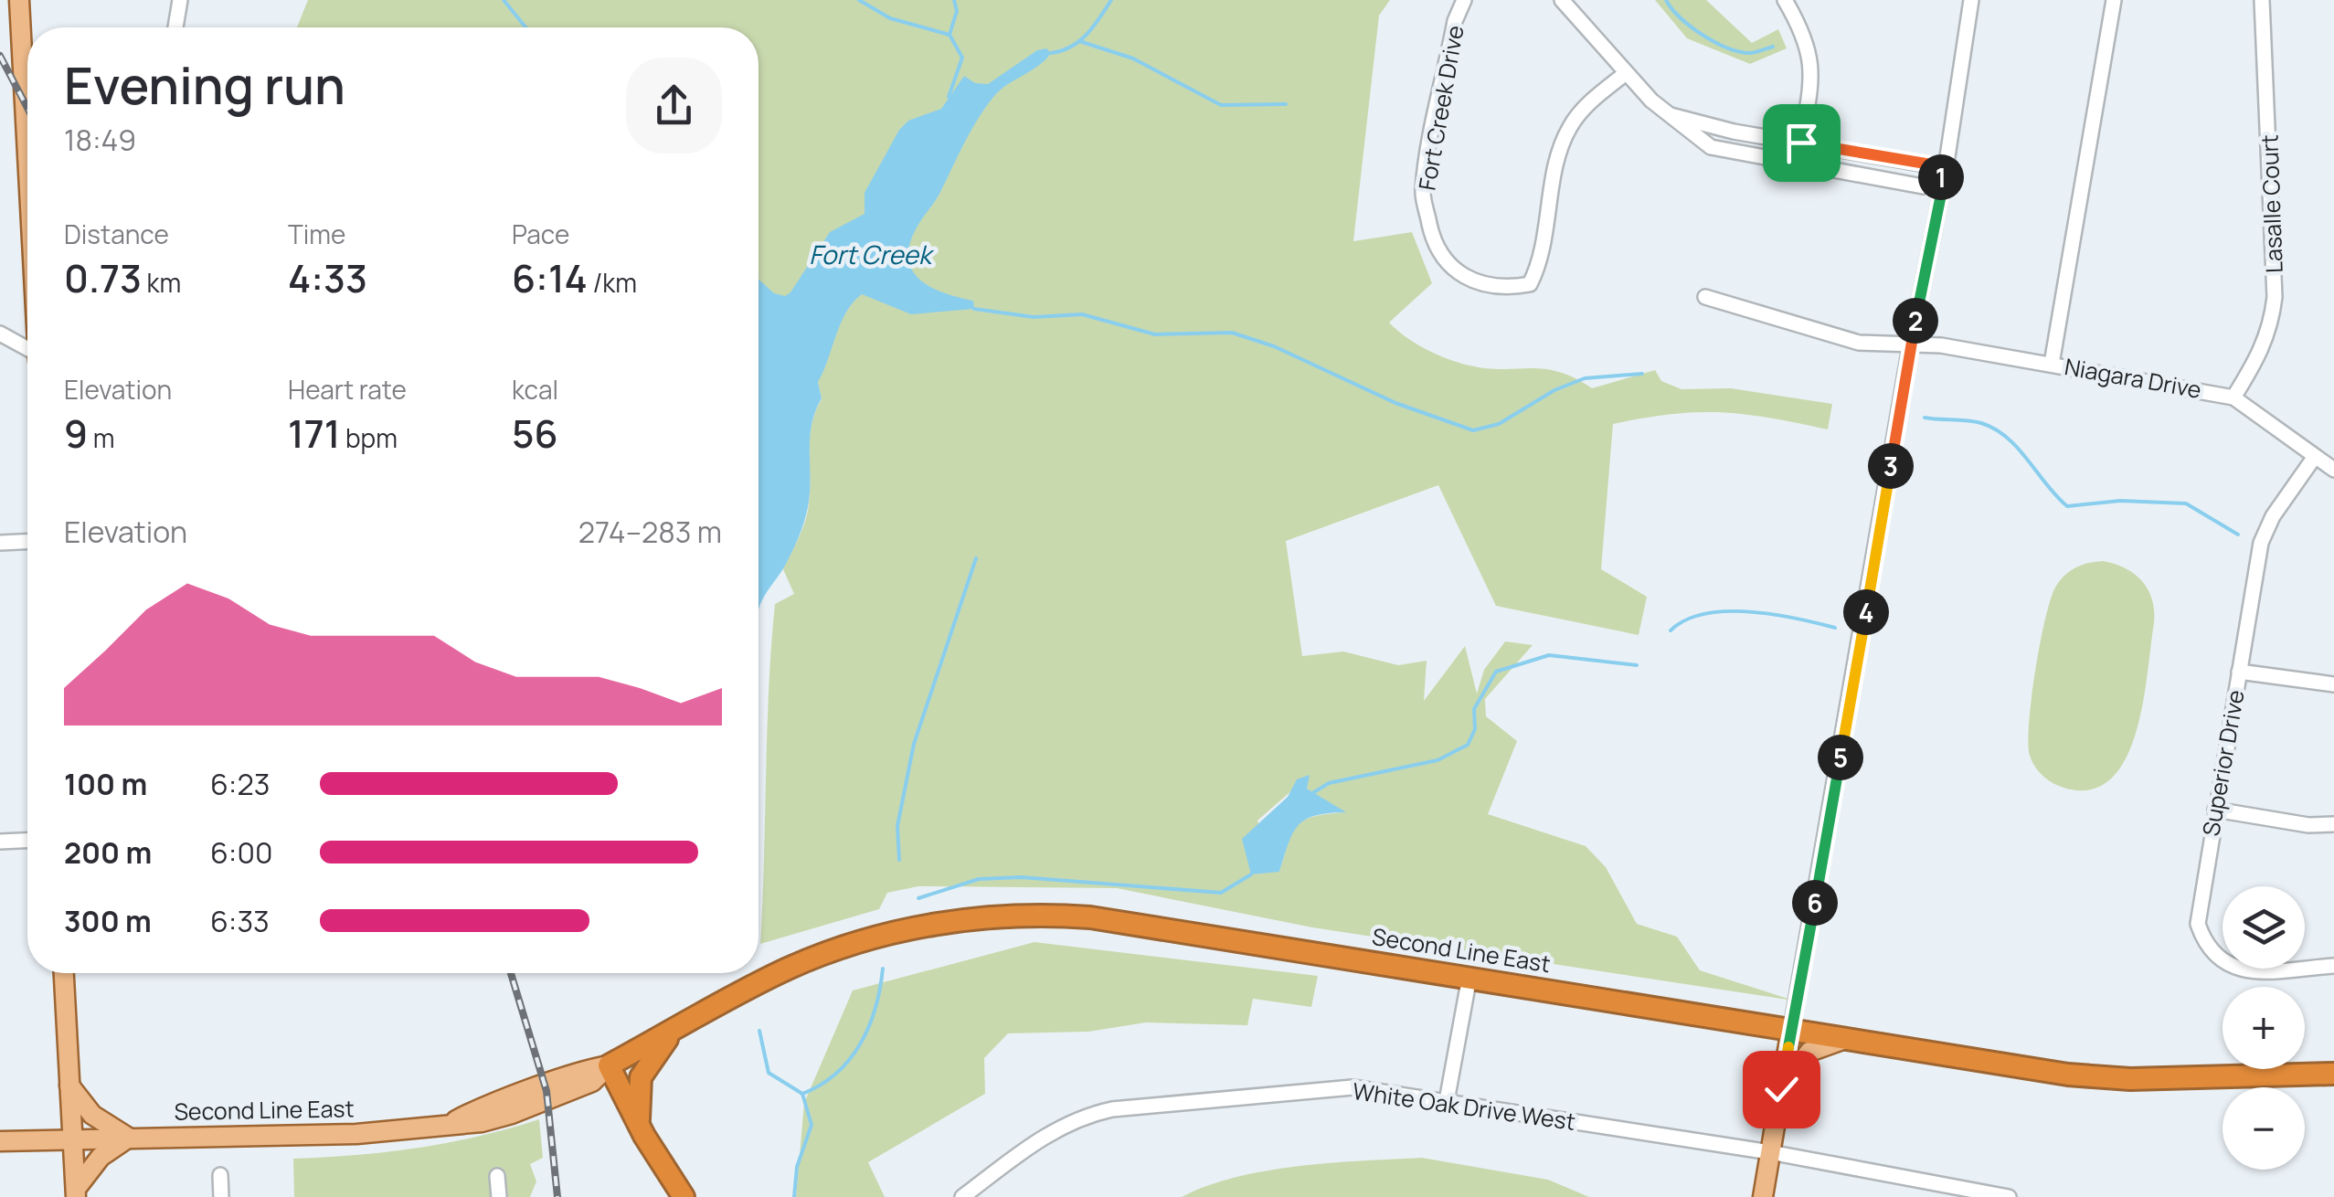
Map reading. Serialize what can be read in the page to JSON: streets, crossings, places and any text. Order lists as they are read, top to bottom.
{
  "streets": {
    "highway": ["Second Line East"],
    "street": [
      "Fort Creek Drive",
      "Lasalle Court",
      "Niagara Drive",
      "Superior Drive",
      "White Oak Drive West"
    ]
  },
  "crossings": [
    ["Lasalle Court", "Niagara Drive"],
    ["Niagara Drive", "Superior Drive"]
  ],
  "water": ["Fort Creek"],
  "page": {
    "heading": ["Evening run", "18:49"],
    "pins": [
      "1",
      "2",
      "3",
      "4",
      "5",
      "6"
    ],
    "stats": [
      ["Distance", "0.73 km"],
      ["Time", "4:33"],
      ["Pace", "6:14 /km"],
      ["Elevation", "9 m"],
      ["Heart rate", "171 bpm"],
      ["kcal", "56"]
    ],
    "chart": ["Elevation", "274–283 m"],
    "list": [
      {
        "name": "100 m",
        "note": "6:23"
      },
      {
        "name": "200 m",
        "note": "6:00"
      },
      {
        "name": "300 m",
        "note": "6:33"
      }
    ],
    "map_buttons": ["+", "−"]
  }
}
